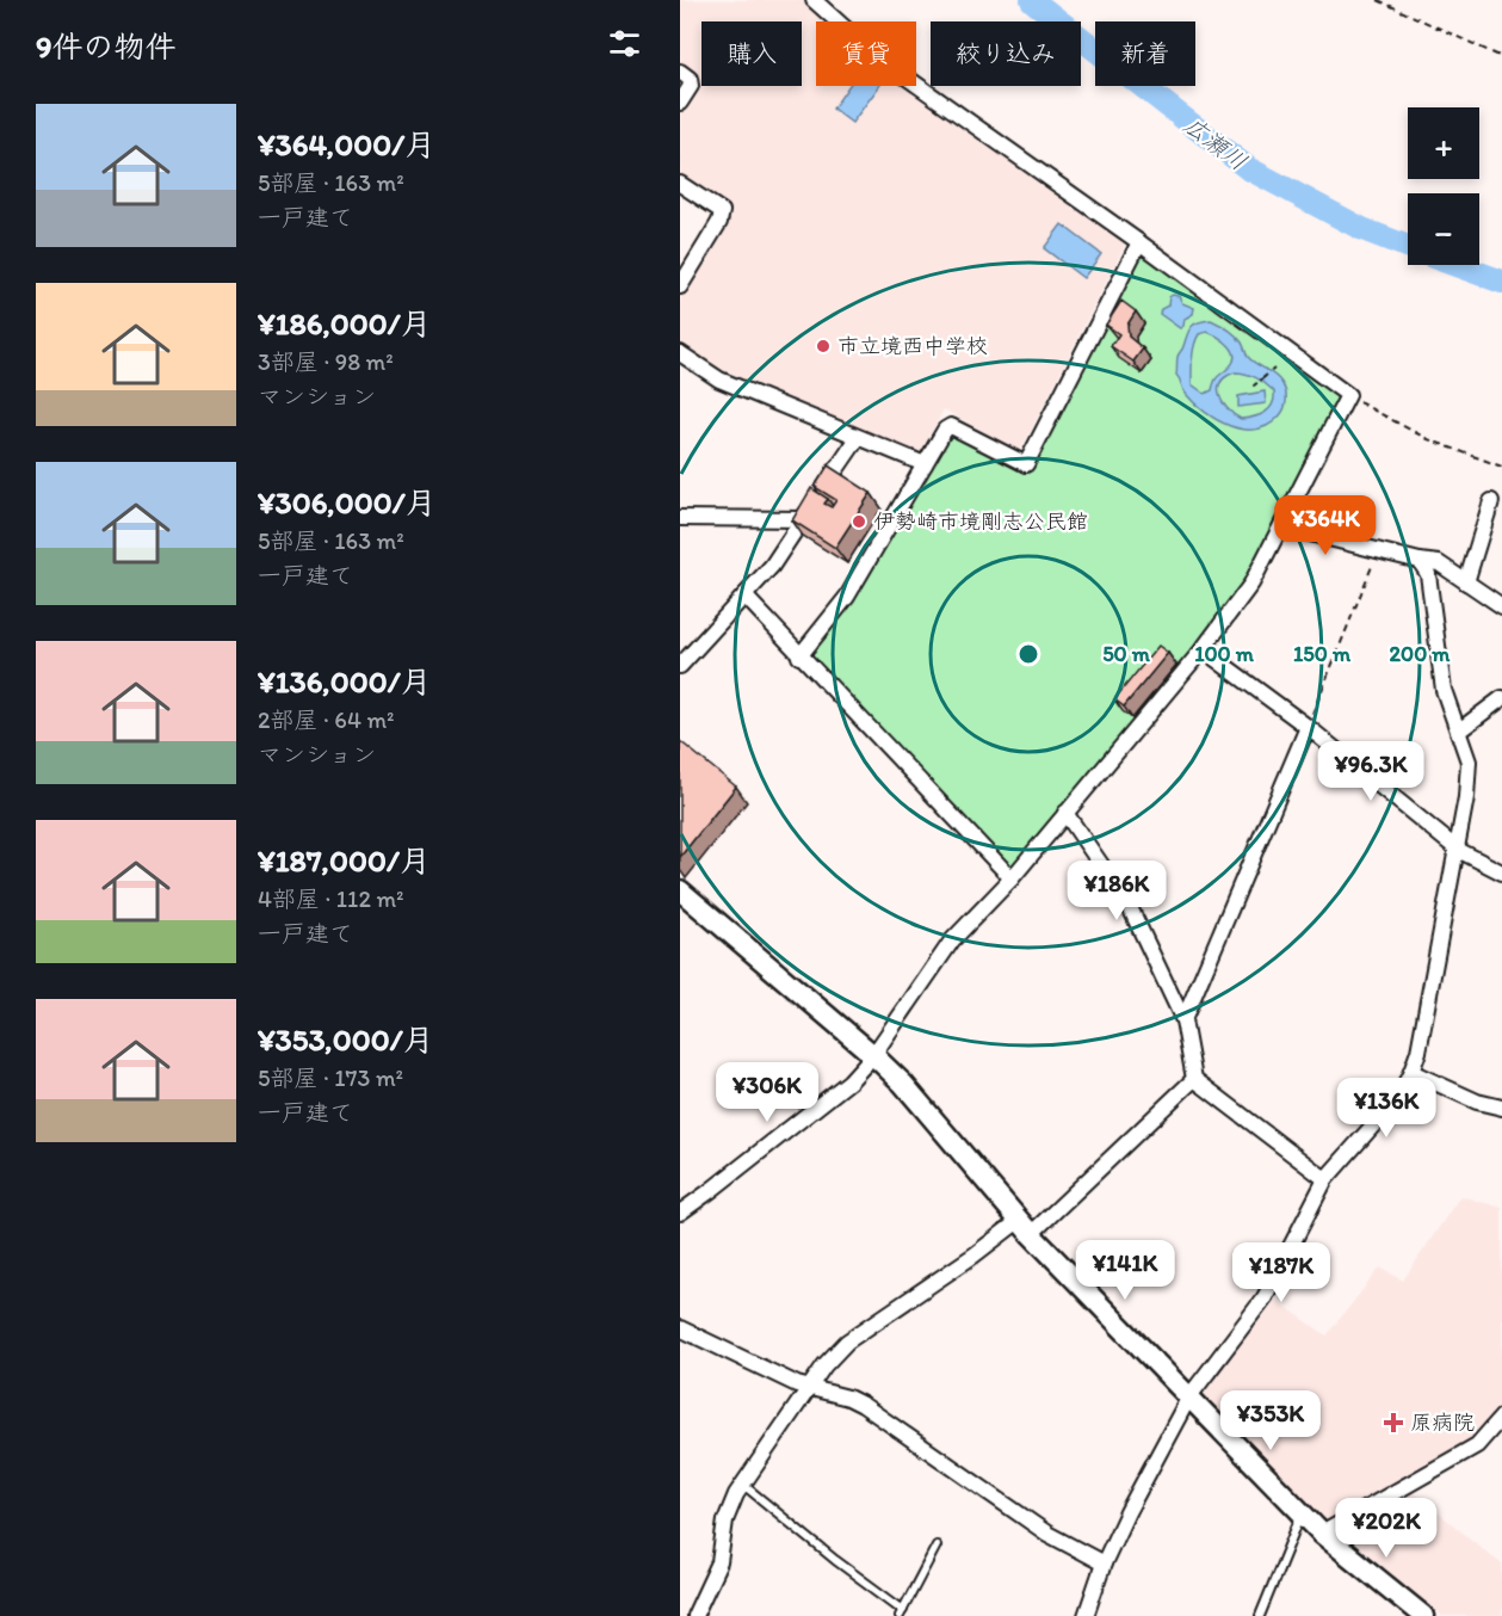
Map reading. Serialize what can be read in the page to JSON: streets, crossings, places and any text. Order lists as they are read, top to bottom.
{
  "water": ["広瀬川"],
  "places": {
    "other": ["市立境西中学校", "伊勢崎市境剛志公民館"],
    "health": ["原病院"]
  },
  "page": {
    "heading": "9件の物件",
    "chip": [
      "購入",
      "賃貸",
      "絞り込み",
      "新着"
    ],
    "list": [
      {
        "name": "¥364,000/月",
        "note": "5部屋 · 163 m² · 一戸建て"
      },
      {
        "name": "¥186,000/月",
        "note": "3部屋 · 98 m² · マンション"
      },
      {
        "name": "¥306,000/月",
        "note": "5部屋 · 163 m² · 一戸建て"
      },
      {
        "name": "¥136,000/月",
        "note": "2部屋 · 64 m² · マンション"
      },
      {
        "name": "¥187,000/月",
        "note": "4部屋 · 112 m² · 一戸建て"
      },
      {
        "name": "¥353,000/月",
        "note": "5部屋 · 173 m² · 一戸建て"
      }
    ],
    "map_buttons": ["+", "−"],
    "price": [
      "¥364K",
      "¥96.3K",
      "¥186K",
      "¥306K",
      "¥136K",
      "¥141K",
      "¥187K",
      "¥353K",
      "¥202K"
    ]
  },
  "rings": [
    "50 m",
    "100 m",
    "150 m",
    "200 m"
  ]
}
